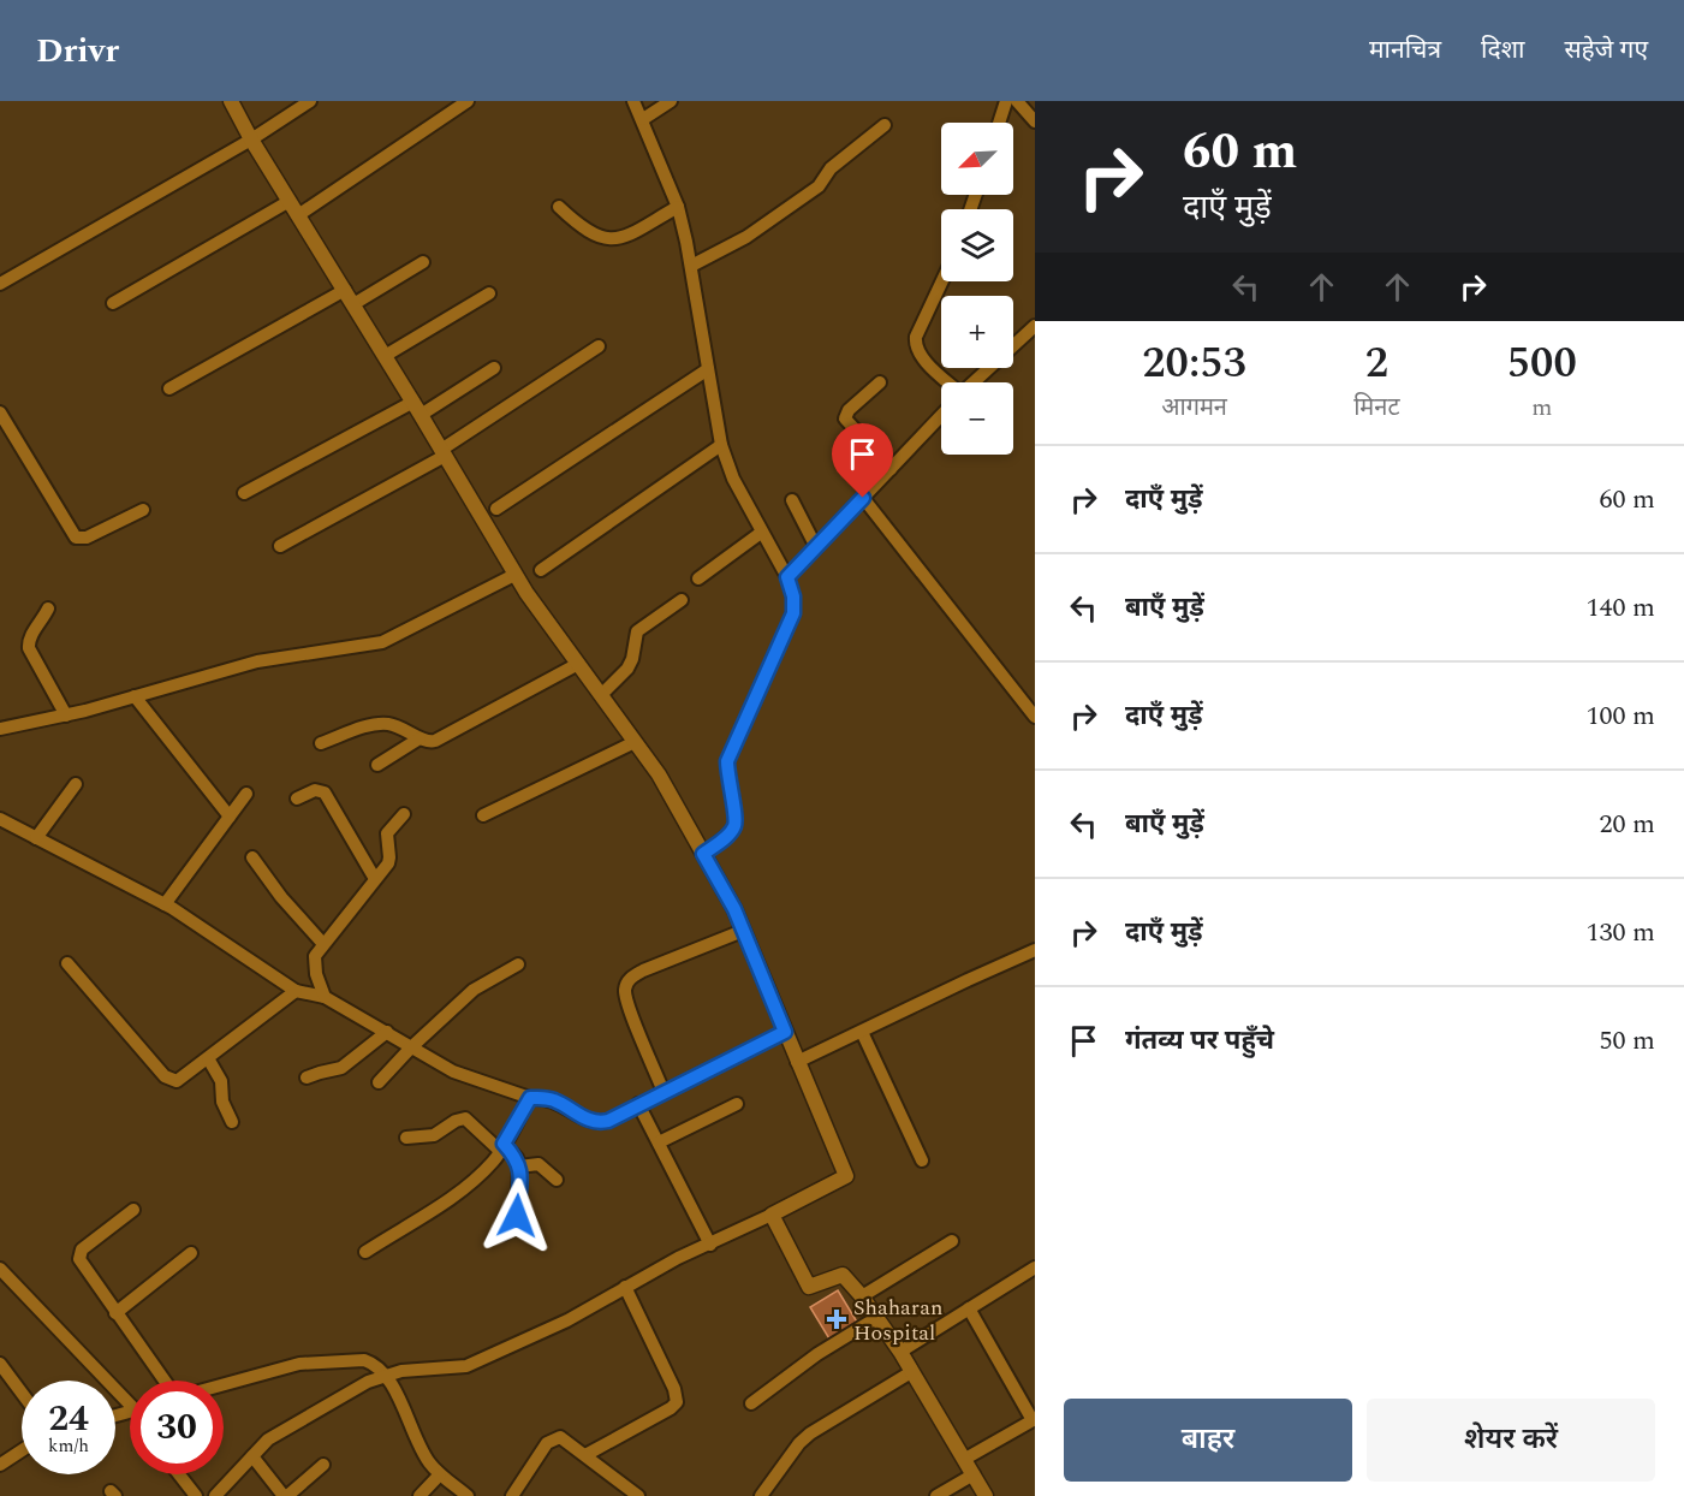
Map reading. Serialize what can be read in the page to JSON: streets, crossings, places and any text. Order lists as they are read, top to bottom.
{
  "places": {
    "health": ["Shaharan Hospital"]
  },
  "north": "bottom left",
  "page": {
    "header": "Drivr",
    "nav": ["मानचित्र", "दिशा", "सहेजे गए"],
    "turn": ["60 m", "दाएँ मुड़ें"],
    "map_buttons": ["+", "−"],
    "eta": [
      "20:53",
      "आगमन",
      "2",
      "मिनट",
      "500",
      "m"
    ],
    "list": [
      {
        "name": "दाएँ मुड़ें",
        "value": "60 m"
      },
      {
        "name": "बाएँ मुड़ें",
        "value": "140 m"
      },
      {
        "name": "दाएँ मुड़ें",
        "value": "100 m"
      },
      {
        "name": "बाएँ मुड़ें",
        "value": "20 m"
      },
      {
        "name": "दाएँ मुड़ें",
        "value": "130 m"
      },
      {
        "name": "गंतव्य पर पहुँचे",
        "value": "50 m"
      }
    ],
    "speed": "24 km/h",
    "limit": "30",
    "buttons": ["बाहर", "शेयर करें"]
  }
}
